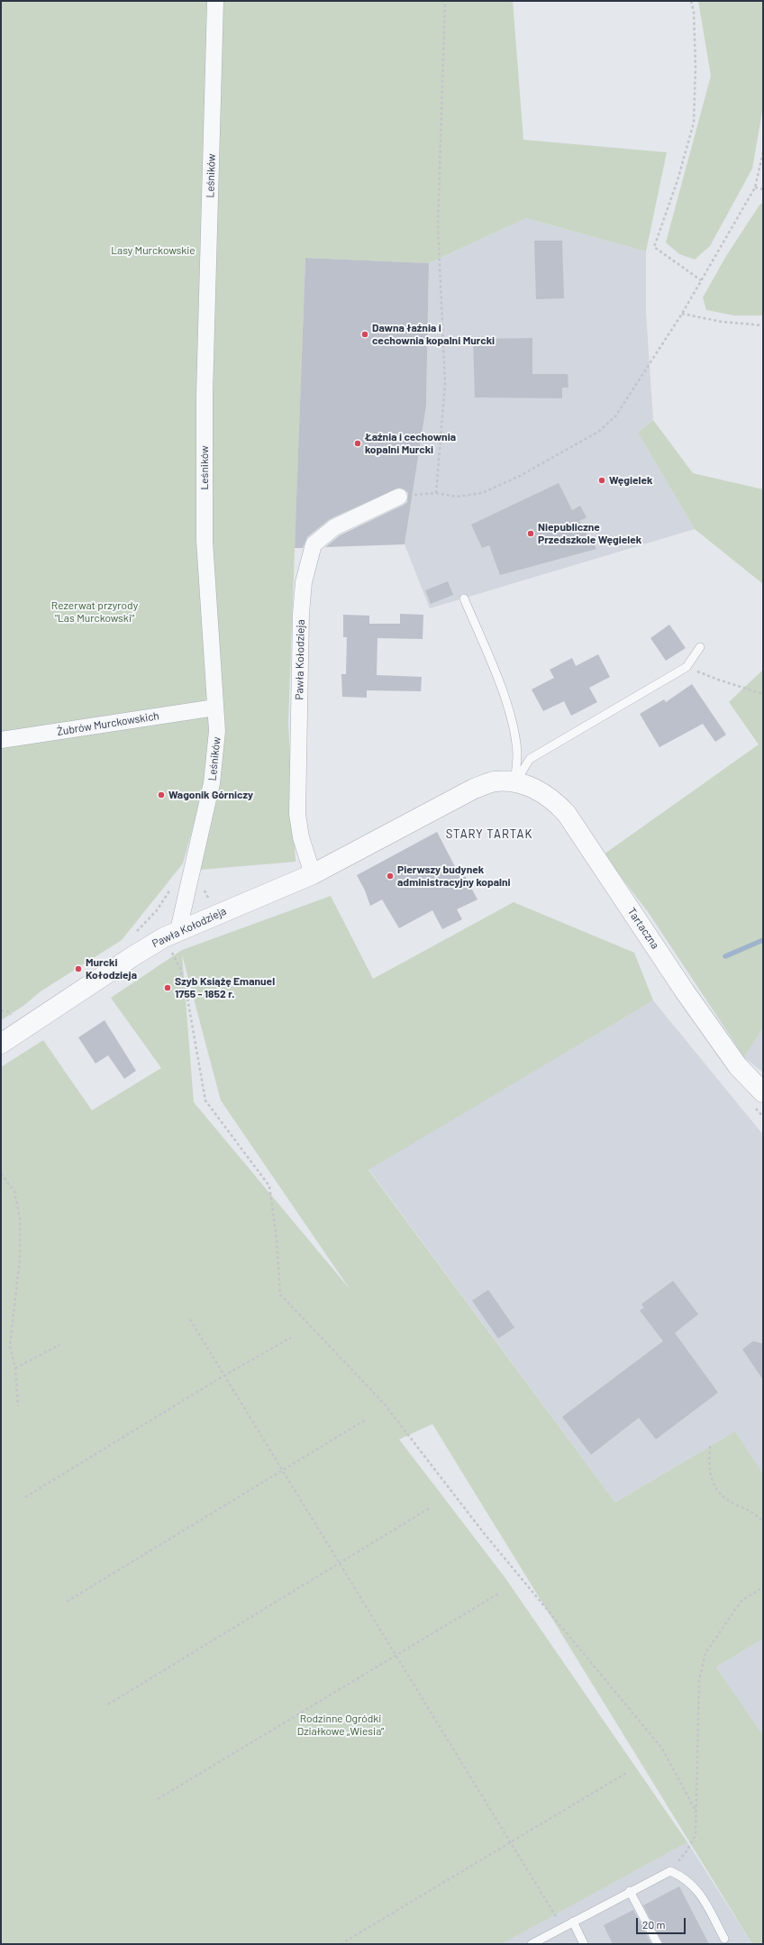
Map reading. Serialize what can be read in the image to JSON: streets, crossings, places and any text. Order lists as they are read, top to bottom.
{
  "streets": {
    "street": [
      "Leśników",
      "Pawła Kołodzieja",
      "Żubrów Murckowskich",
      "Tartaczna"
    ]
  },
  "crossings": [
    ["Leśników", "Pawła Kołodzieja"],
    ["Leśników", "Żubrów Murckowskich"],
    ["Pawła Kołodzieja", "Tartaczna"]
  ],
  "districts": ["STARY TARTAK"],
  "parks": ["Lasy Murckowskie", "Rezerwat przyrody \"Las Murckowski\"", "Rodzinne Ogródki Działkowe „Wiesia”"],
  "places": [
    "Dawna łaźnia i cechownia kopalni Murcki",
    "Łaźnia i cechownia kopalni Murcki",
    "Węgielek",
    "Niepubliczne Przedszkole Węgielek",
    "Wagonik Górniczy",
    "Pierwszy budynek administracyjny kopalni",
    "Murcki Kołodzieja",
    "Szyb Książę Emanuel 1755 - 1852 r."
  ],
  "scale_bar": "20 m"
}
